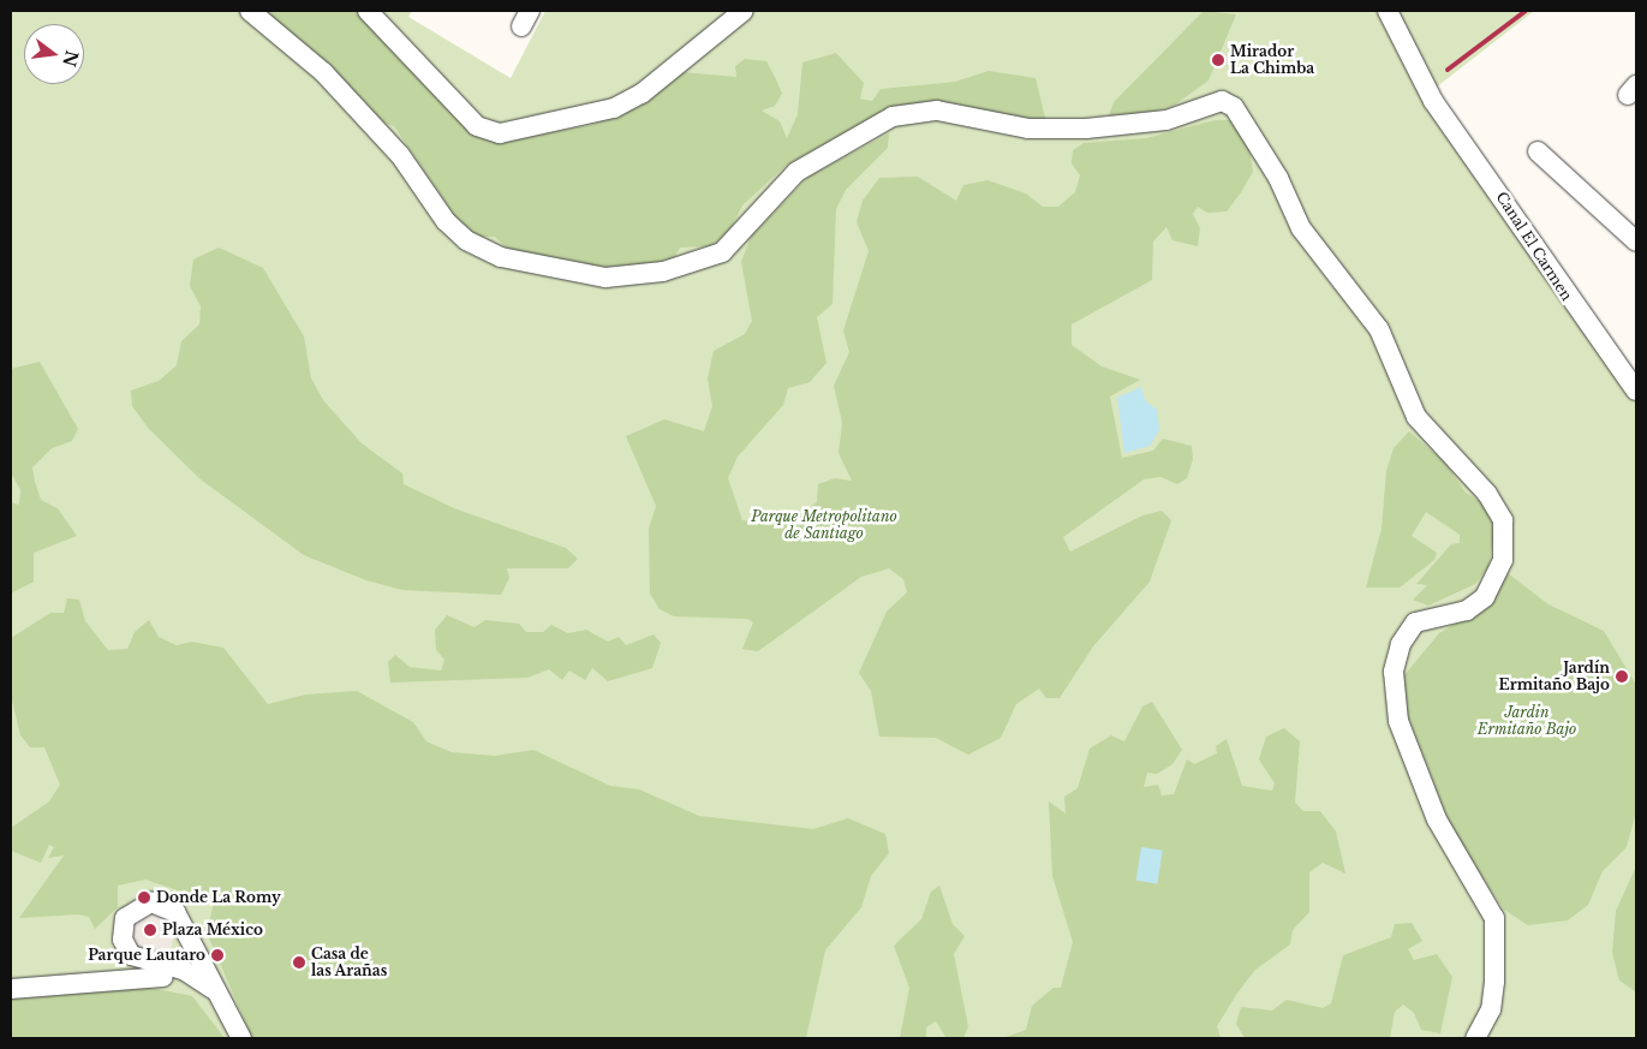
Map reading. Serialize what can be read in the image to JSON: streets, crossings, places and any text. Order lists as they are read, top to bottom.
{
  "streets": {
    "street": ["Canal El Carmen"]
  },
  "parks": ["Parque Metropolitano de Santiago", "Jardin Ermitaño Bajo"],
  "places": [
    "Mirador La Chimba",
    "Jardín Ermitaño Bajo",
    "Donde La Romy",
    "Plaza México",
    "Parque Lautaro",
    "Casa de las Arañas"
  ],
  "north": "right"
}
